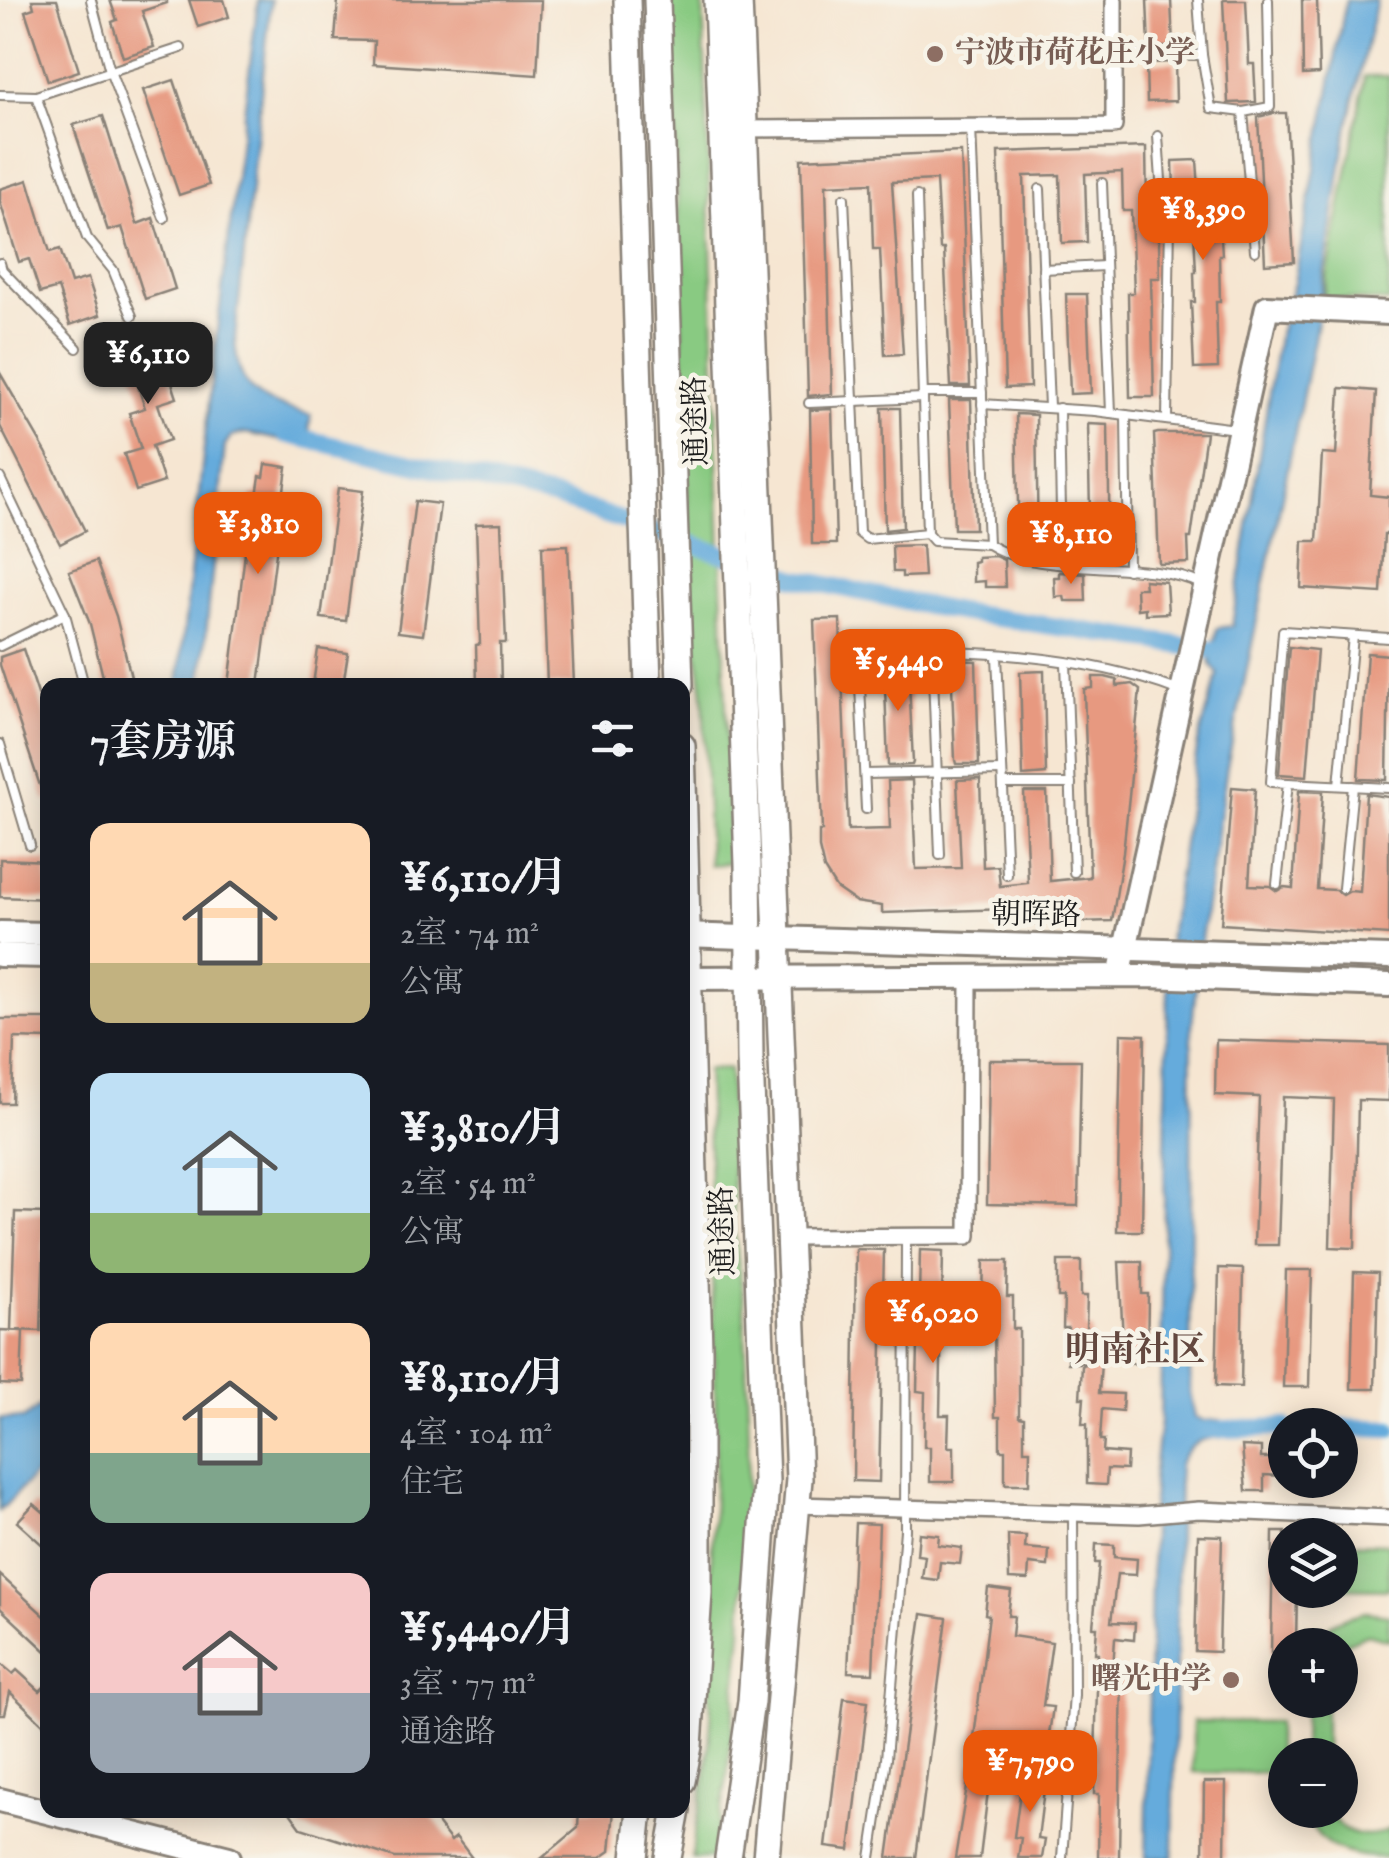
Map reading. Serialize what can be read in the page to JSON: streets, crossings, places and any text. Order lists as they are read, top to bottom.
{
  "streets": {
    "main road": ["通途路", "朝晖路"]
  },
  "crossings": [
    ["通途路", "朝晖路"]
  ],
  "districts": ["明南社区"],
  "places": ["宁波市荷花庄小学", "曙光中学"],
  "page": {
    "price": [
      "¥8,390",
      "¥6,110",
      "¥3,810",
      "¥8,110",
      "¥5,440",
      "¥6,020",
      "¥7,790"
    ],
    "heading": "7套房源",
    "list": [
      {
        "name": "¥6,110/月",
        "note": "2室 · 74 m² · 公寓"
      },
      {
        "name": "¥3,810/月",
        "note": "2室 · 54 m² · 公寓"
      },
      {
        "name": "¥8,110/月",
        "note": "4室 · 104 m² · 住宅"
      },
      {
        "name": "¥5,440/月",
        "note": "3室 · 77 m² · 通途路"
      }
    ],
    "map_buttons": ["+", "−"]
  }
}
